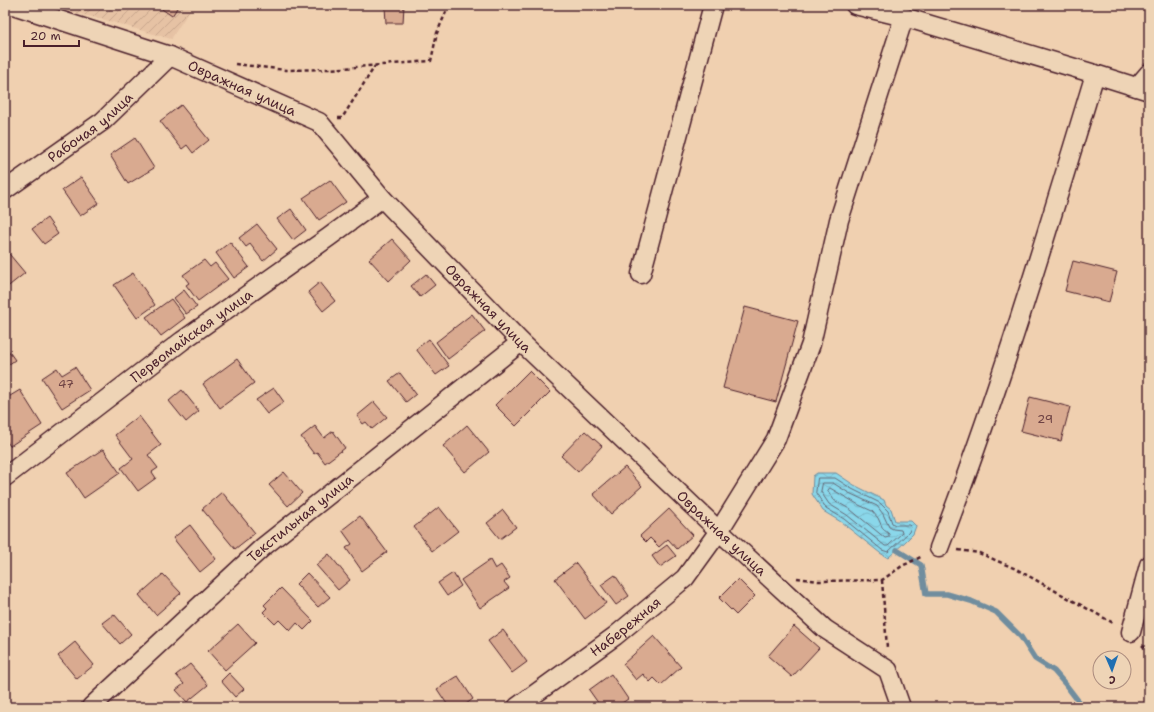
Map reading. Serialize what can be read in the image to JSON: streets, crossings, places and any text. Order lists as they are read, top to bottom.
{
  "streets": {
    "street": [
      "Овражная улица",
      "Рабочая улица",
      "Первомайская улица",
      "Текстильная улица",
      "Набережная"
    ]
  },
  "crossings": [
    ["Овражная улица", "Рабочая улица"],
    ["Овражная улица", "Первомайская улица"],
    ["Овражная улица", "Текстильная улица"],
    ["Овражная улица", "Набережная"]
  ],
  "house_numbers": ["47", "29"],
  "scale_bar": "20 m",
  "north": "bottom"
}
